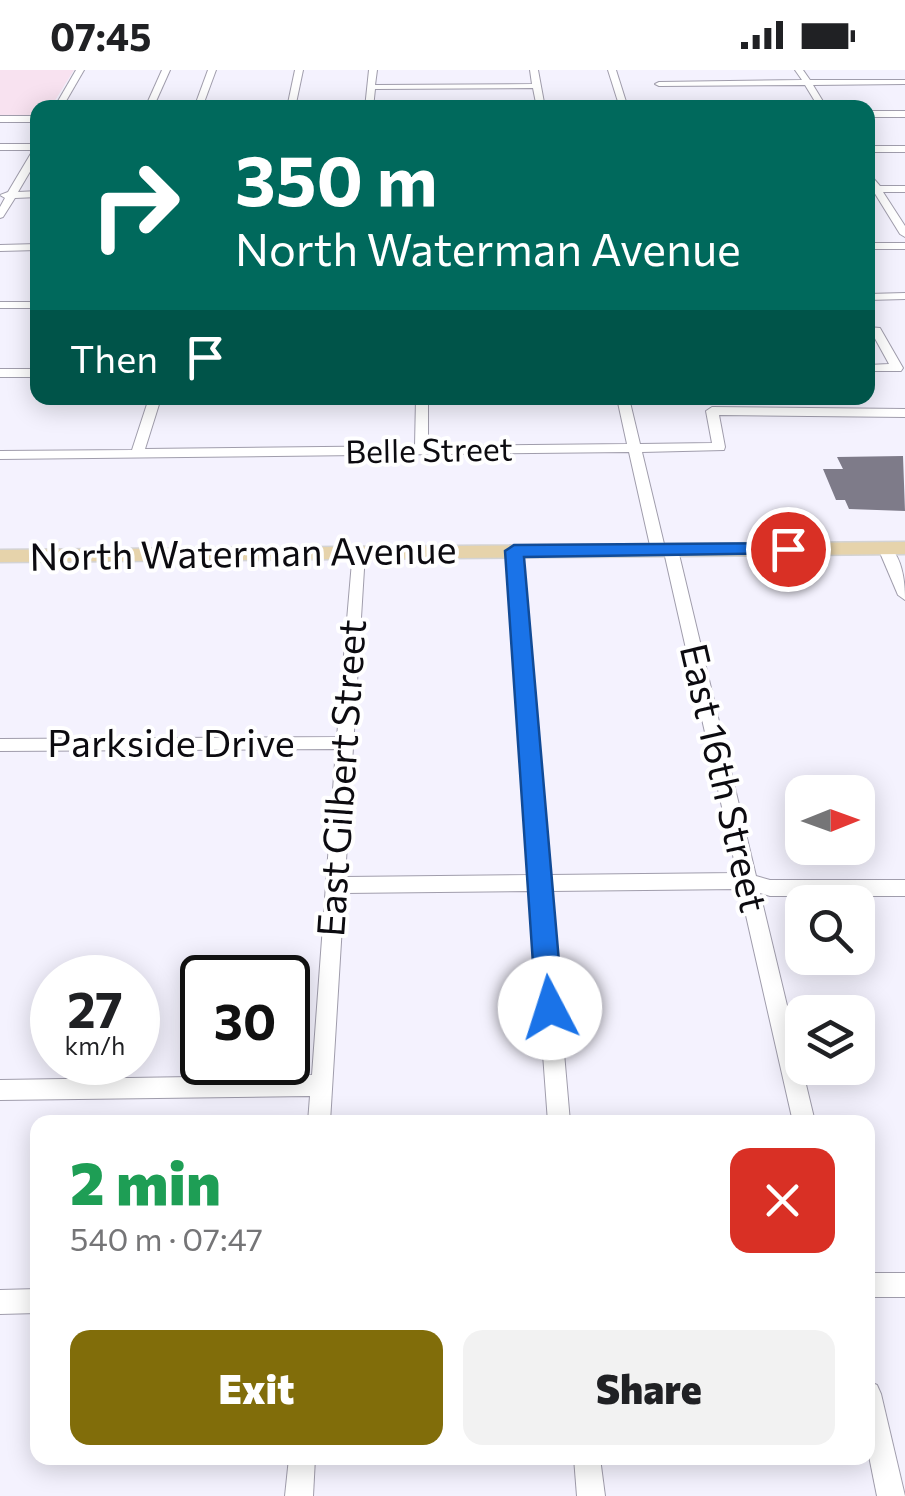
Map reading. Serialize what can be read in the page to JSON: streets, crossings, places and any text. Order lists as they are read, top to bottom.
{
  "streets": {
    "main road": ["North Waterman Avenue"],
    "street": [
      "Belle Street",
      "Parkside Drive",
      "East Gilbert Street",
      "East 16th Street"
    ]
  },
  "crossings": [
    ["Belle Street", "East 16th Street"],
    ["North Waterman Avenue", "East Gilbert Street"],
    ["North Waterman Avenue", "East 16th Street"],
    ["Parkside Drive", "East Gilbert Street"]
  ],
  "north": "right",
  "page": {
    "status": "07:45",
    "turn": ["350 m", "North Waterman Avenue"],
    "then": "Then",
    "speed": "27 km/h",
    "limit": "30",
    "heading": ["2 min", "540 m · 07:47"],
    "buttons": ["Exit", "Share"]
  }
}
